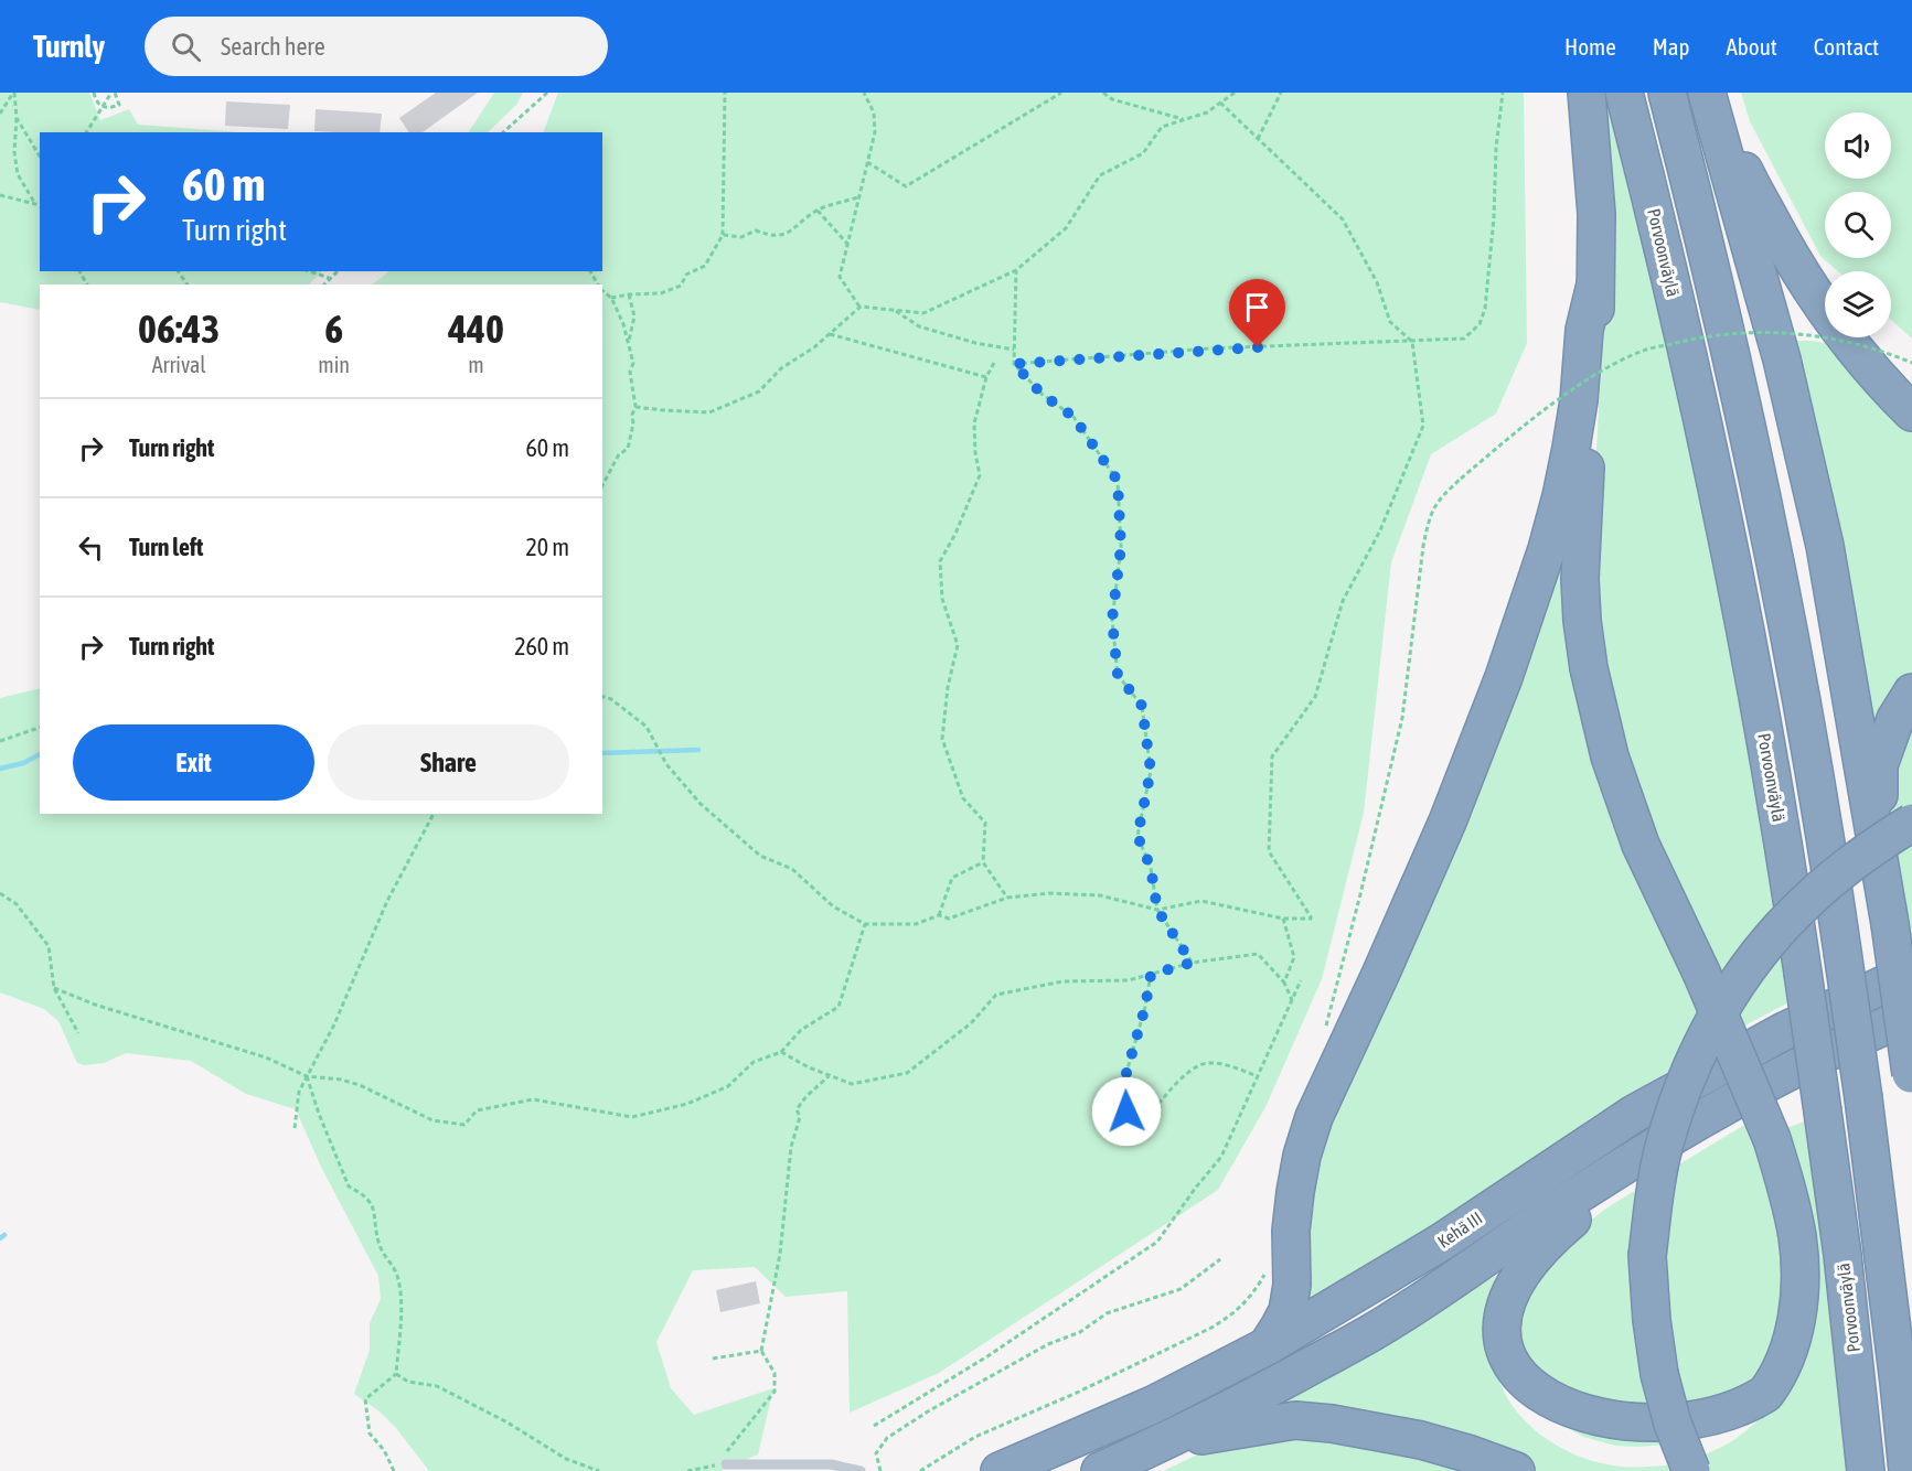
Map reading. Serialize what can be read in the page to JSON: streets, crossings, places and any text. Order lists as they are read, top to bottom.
{
  "streets": {
    "highway": ["Porvoonväylä", "Kehä III"]
  },
  "page": {
    "header": "Turnly",
    "search": "Search here",
    "nav": [
      "Home",
      "Map",
      "About",
      "Contact"
    ],
    "turn": ["60 m", "Turn right"],
    "eta": [
      "06:43",
      "Arrival",
      "6",
      "min",
      "440",
      "m"
    ],
    "list": [
      {
        "name": "Turn right",
        "value": "60 m"
      },
      {
        "name": "Turn left",
        "value": "20 m"
      },
      {
        "name": "Turn right",
        "value": "260 m"
      }
    ],
    "buttons": ["Exit", "Share"]
  }
}
